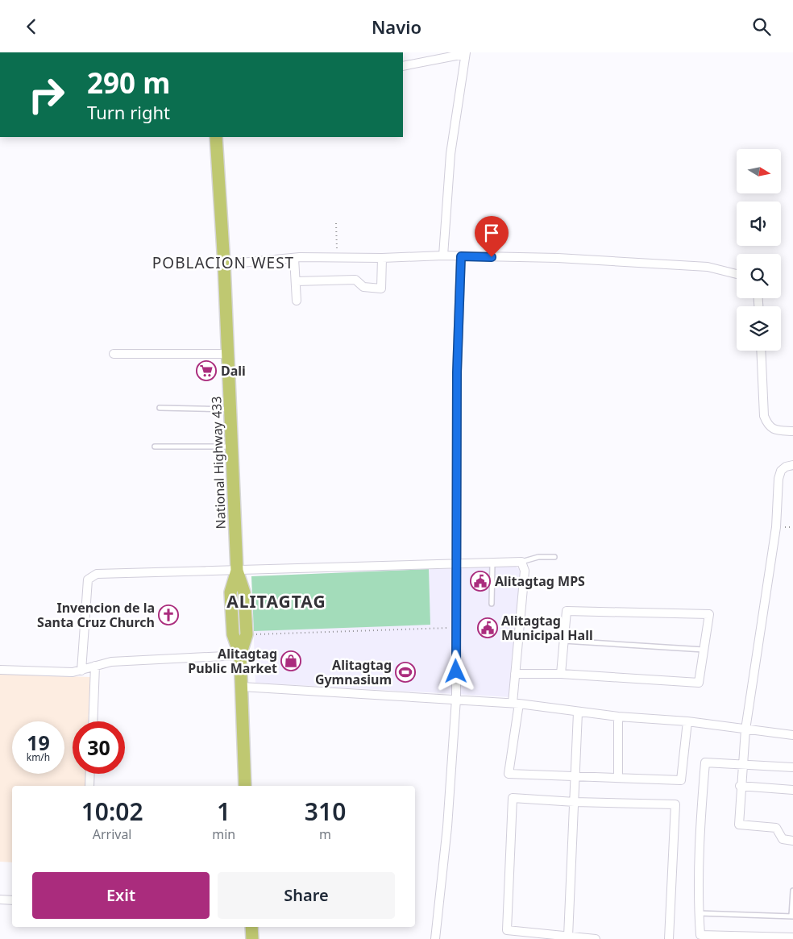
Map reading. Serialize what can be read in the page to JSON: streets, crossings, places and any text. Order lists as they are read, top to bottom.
{
  "streets": {
    "main road": ["National Highway 433"]
  },
  "districts": ["POBLACION WEST", "ALITAGTAG"],
  "places": {
    "supermarket": ["Dali"],
    "public building": ["Alitagtag MPS", "Alitagtag Municipal Hall"],
    "church": ["Invencion de la Santa Cruz Church"],
    "shop": ["Alitagtag Public Market"],
    "sports": ["Alitagtag Gymnasium"]
  },
  "north": "right",
  "page": {
    "header": "Navio",
    "turn": ["290 m", "Turn right"],
    "speed": "19 km/h",
    "limit": "30",
    "eta": [
      "10:02",
      "Arrival",
      "1",
      "min",
      "310",
      "m"
    ],
    "buttons": ["Exit", "Share"]
  }
}
